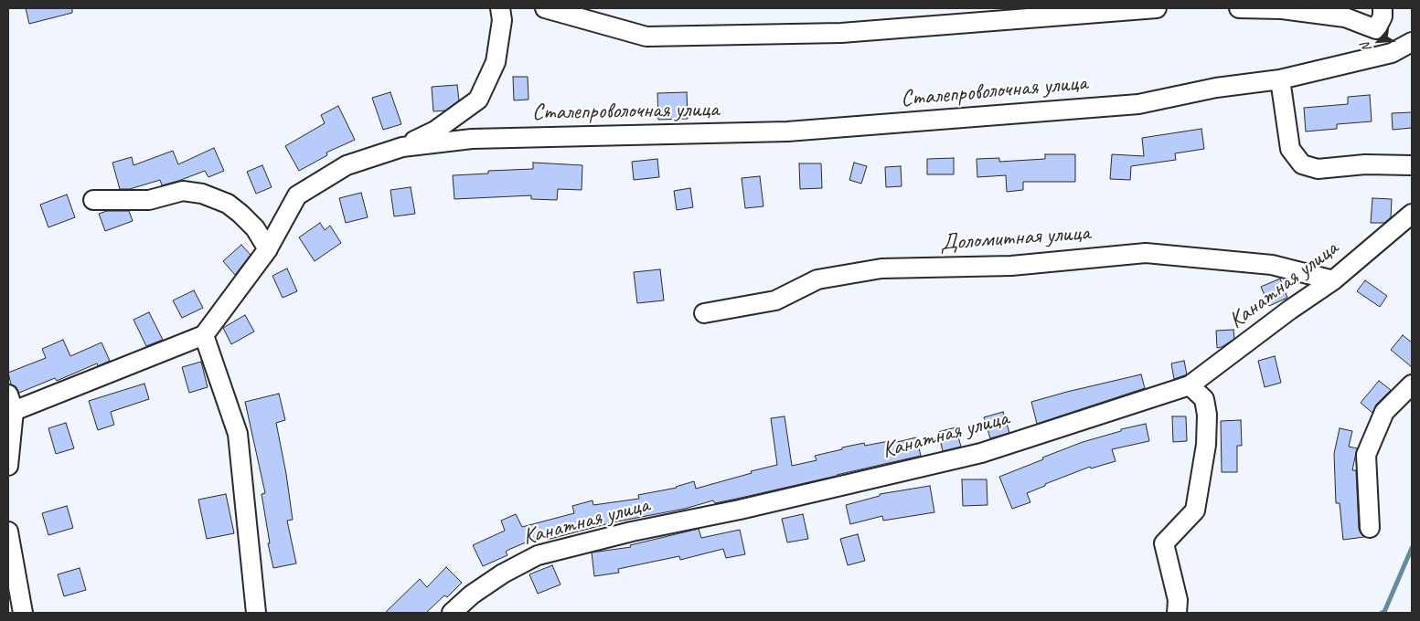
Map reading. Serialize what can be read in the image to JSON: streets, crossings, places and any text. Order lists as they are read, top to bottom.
{
  "streets": {
    "street": ["Сталепроволочная улица", "Доломитная улица", "Канатная улица"]
  },
  "crossings": [
    ["Доломитная улица", "Канатная улица"]
  ],
  "north": "bottom left"
}
